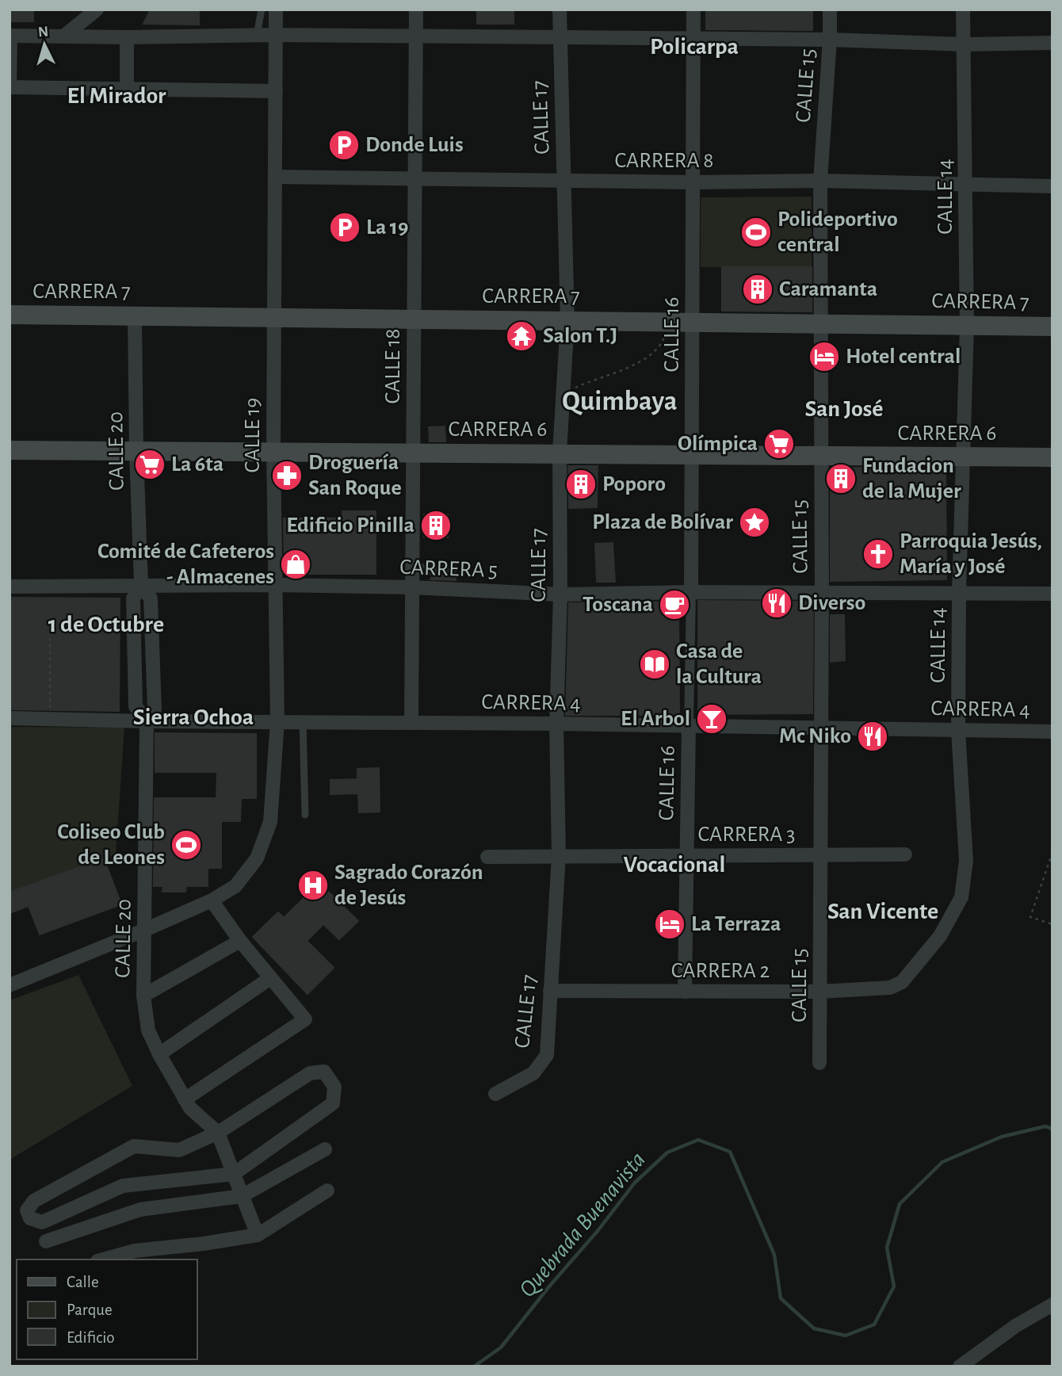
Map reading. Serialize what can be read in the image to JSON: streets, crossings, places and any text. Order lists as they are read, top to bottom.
{
  "streets": {
    "main road": ["CARRERA 7", "CARRERA 6"],
    "street": [
      "CALLE 15",
      "CALLE 17",
      "CARRERA 8",
      "CALLE 14",
      "CALLE 16",
      "CALLE 18",
      "CALLE 19",
      "CALLE 20",
      "CARRERA 5",
      "CARRERA 4",
      "CARRERA 3",
      "CARRERA 2"
    ]
  },
  "crossings": [
    ["CALLE 15", "CARRERA 8"],
    ["CALLE 15", "CARRERA 7"],
    ["CALLE 15", "CARRERA 6"],
    ["CALLE 15", "CARRERA 5"],
    ["CALLE 15", "CARRERA 4"],
    ["CALLE 15", "CARRERA 3"],
    ["CALLE 15", "CARRERA 2"],
    ["CALLE 17", "CARRERA 8"],
    ["CALLE 17", "CARRERA 7"],
    ["CALLE 17", "CARRERA 6"],
    ["CALLE 17", "CARRERA 5"],
    ["CALLE 17", "CARRERA 4"],
    ["CALLE 17", "CARRERA 3"],
    ["CALLE 17", "CARRERA 2"],
    ["CARRERA 8", "CALLE 14"],
    ["CARRERA 8", "CALLE 16"],
    ["CARRERA 8", "CALLE 18"],
    ["CARRERA 8", "CALLE 19"],
    ["CALLE 14", "CARRERA 7"],
    ["CALLE 14", "CARRERA 6"],
    ["CALLE 14", "CARRERA 5"],
    ["CALLE 14", "CARRERA 4"],
    ["CALLE 14", "CARRERA 2"],
    ["CARRERA 7", "CALLE 16"],
    ["CARRERA 7", "CALLE 18"],
    ["CARRERA 7", "CALLE 19"],
    ["CARRERA 7", "CALLE 20"],
    ["CALLE 16", "CARRERA 6"],
    ["CALLE 16", "CARRERA 5"],
    ["CALLE 16", "CARRERA 4"],
    ["CALLE 16", "CARRERA 3"],
    ["CALLE 16", "CARRERA 2"],
    ["CALLE 18", "CARRERA 6"],
    ["CALLE 18", "CARRERA 5"],
    ["CALLE 18", "CARRERA 4"],
    ["CARRERA 6", "CALLE 19"],
    ["CARRERA 6", "CALLE 20"],
    ["CALLE 19", "CALLE 20"],
    ["CALLE 19", "CARRERA 5"],
    ["CALLE 19", "CARRERA 4"],
    ["CALLE 20", "CARRERA 5"],
    ["CALLE 20", "CARRERA 4"]
  ],
  "districts": [
    "Policarpa",
    "El Mirador",
    "Quimbaya",
    "San José",
    "1 de Octubre",
    "Sierra Ochoa",
    "Vocacional",
    "San Vicente"
  ],
  "water": ["Quebrada Buenavista"],
  "places": {
    "parking": ["Donde Luis", "La 19"],
    "sports": ["Polideportivo central", "Coliseo Club de Leones"],
    "building": [
      "Caramanta",
      "Fundacion de la Mujer",
      "Poporo",
      "Edificio Pinilla"
    ],
    "temple": ["Salon T.J"],
    "hotel": ["Hotel central", "La Terraza"],
    "supermarket": ["Olímpica", "La 6ta"],
    "pharmacy": ["Droguería San Roque"],
    "place": ["Plaza de Bolívar"],
    "church": ["Parroquia Jesús, María y José"],
    "shop": ["Comité de Cafeteros - Almacenes"],
    "restaurant": ["Diverso", "Mc Niko"],
    "cafe": ["Toscana"],
    "library": ["Casa de la Cultura"],
    "bar": ["El Arbol"],
    "hospital": ["Sagrado Corazón de Jesús"]
  },
  "legend": ["Calle", "Parque", "Edificio"],
  "north": "top"
}
